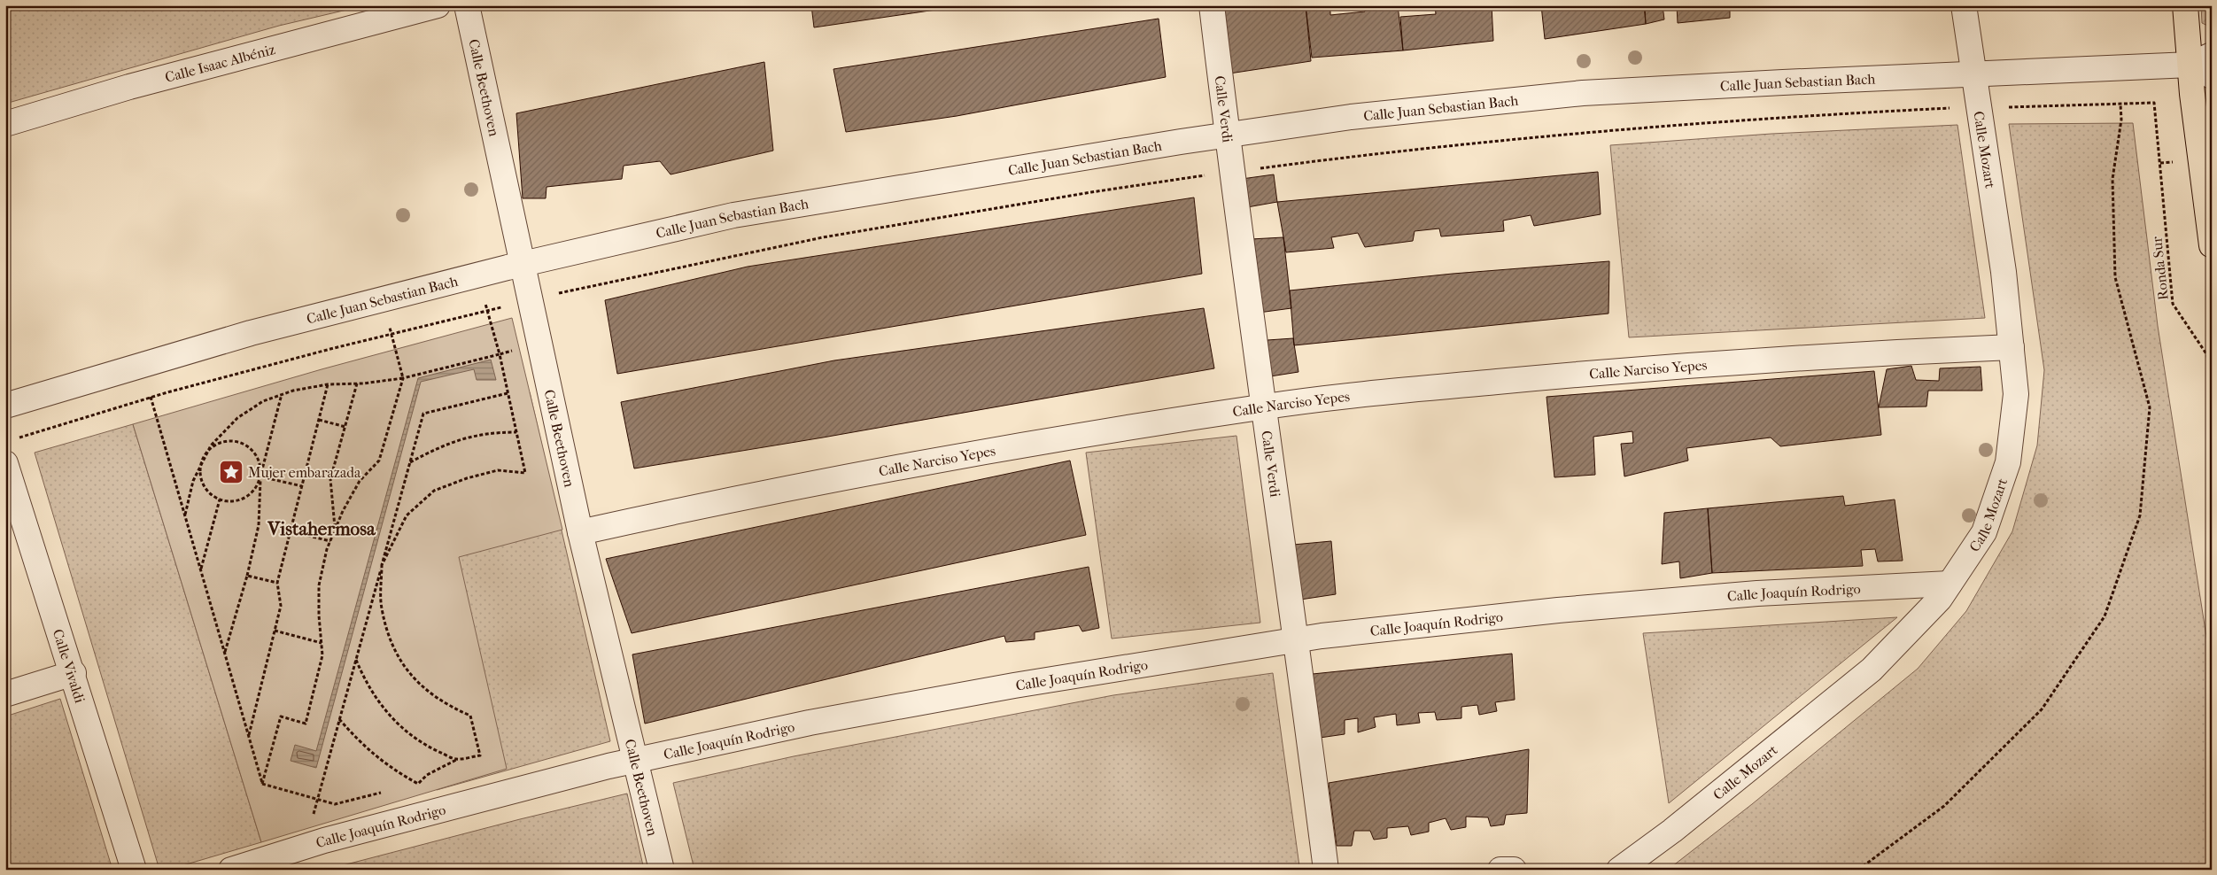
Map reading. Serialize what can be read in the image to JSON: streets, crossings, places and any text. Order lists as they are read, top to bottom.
{
  "streets": {
    "street": [
      "Calle Isaac Albéniz",
      "Calle Juan Sebastian Bach",
      "Calle Beethoven",
      "Calle Verdi",
      "Calle Mozart",
      "Calle Narciso Yepes",
      "Calle Joaquín Rodrigo",
      "Calle Vivaldi"
    ],
    "path": ["Ronda Sur"]
  },
  "crossings": [
    ["Calle Juan Sebastian Bach", "Calle Beethoven"],
    ["Calle Juan Sebastian Bach", "Calle Verdi"],
    ["Calle Juan Sebastian Bach", "Calle Mozart"],
    ["Calle Beethoven", "Calle Narciso Yepes"],
    ["Calle Beethoven", "Calle Joaquín Rodrigo"],
    ["Calle Verdi", "Calle Narciso Yepes"],
    ["Calle Verdi", "Calle Joaquín Rodrigo"],
    ["Calle Mozart", "Calle Narciso Yepes"],
    ["Calle Mozart", "Calle Joaquín Rodrigo"]
  ],
  "districts": ["Vistahermosa"],
  "places": {
    "place": ["Mujer embarazada"]
  }
}
